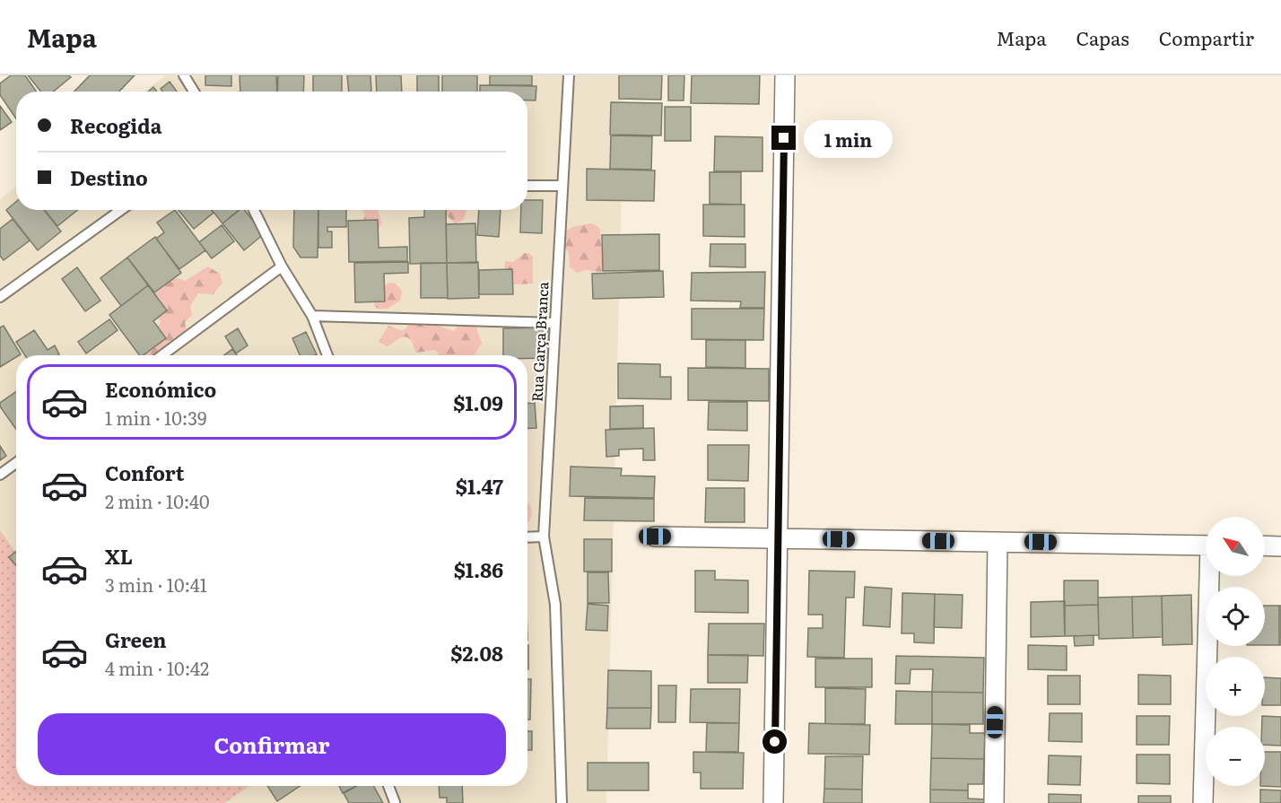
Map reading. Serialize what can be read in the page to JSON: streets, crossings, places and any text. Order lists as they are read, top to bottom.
{
  "streets": {
    "lane": ["Rua Garça Branca"]
  },
  "north": "top left",
  "page": {
    "header": "Mapa",
    "nav": ["Mapa", "Capas", "Compartir"],
    "banner": ["Recogida", "Destino"],
    "bubble": "1 min",
    "list": [
      {
        "name": "Económico",
        "note": "1 min · 10:39",
        "value": "$1.09"
      },
      {
        "name": "Confort",
        "note": "2 min · 10:40",
        "value": "$1.47"
      },
      {
        "name": "XL",
        "note": "3 min · 10:41",
        "value": "$1.86"
      },
      {
        "name": "Green",
        "note": "4 min · 10:42",
        "value": "$2.08"
      }
    ],
    "map_buttons": ["+", "−"],
    "buttons": "Confirmar"
  }
}
